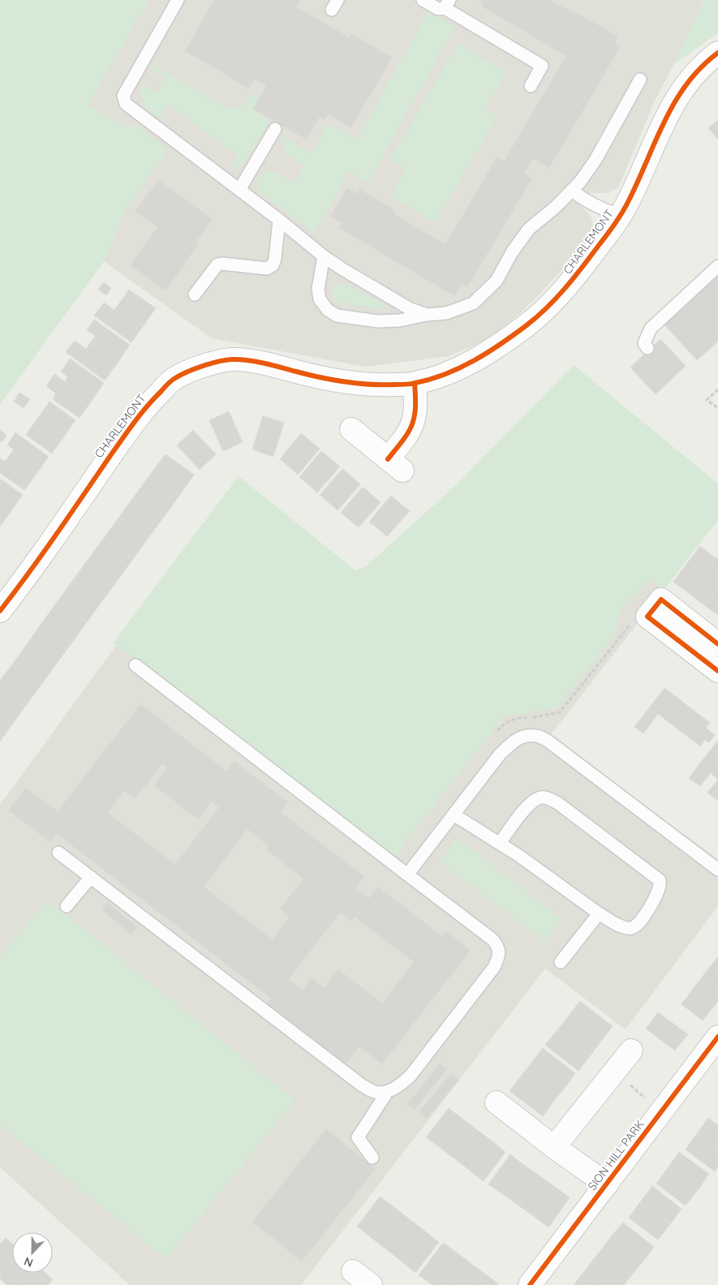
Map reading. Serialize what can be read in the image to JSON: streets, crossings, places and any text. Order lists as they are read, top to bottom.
{
  "streets": {
    "street": ["CHARLEMONT", "SION HILL PARK"]
  },
  "north": "bottom"
}
